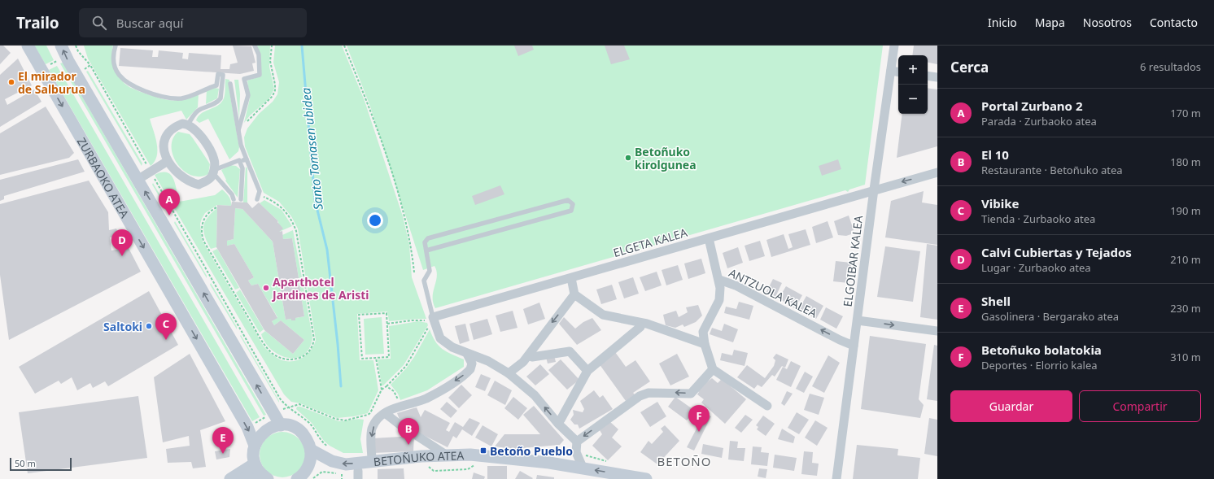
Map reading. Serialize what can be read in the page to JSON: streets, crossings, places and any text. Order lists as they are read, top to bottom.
{
  "streets": {
    "main road": ["ZURBAOKO ATEA", "BETOÑUKO ATEA"],
    "street": ["ELGETA KALEA", "ELGOIBAR KALEA", "ANTZUOLA KALEA"]
  },
  "crossings": [
    ["ELGETA KALEA", "ELGOIBAR KALEA"],
    ["ELGETA KALEA", "ANTZUOLA KALEA"],
    ["ELGOIBAR KALEA", "ANTZUOLA KALEA"]
  ],
  "one_way": ["ANTZUOLA KALEA"],
  "districts": ["BETOÑO"],
  "water": ["Santo Tomasen ubidea"],
  "places": {
    "other": [
      "El mirador de Salburua",
      "Betoñuko kirolgunea",
      "Aparthotel Jardines de Aristi",
      "Saltoki"
    ],
    "transit": ["Betoño Pueblo"]
  },
  "scale_bar": "50 m",
  "page": {
    "header": "Trailo",
    "search": "Buscar aquí",
    "nav": [
      "Inicio",
      "Mapa",
      "Nosotros",
      "Contacto"
    ],
    "heading": ["Cerca", "6 resultados"],
    "map_buttons": ["+", "−"],
    "list": [
      {
        "mark": "A",
        "name": "Portal Zurbano 2",
        "note": "Parada · Zurbaoko atea",
        "value": "170 m"
      },
      {
        "mark": "B",
        "name": "El 10",
        "note": "Restaurante · Betoñuko atea",
        "value": "180 m"
      },
      {
        "mark": "C",
        "name": "Vibike",
        "note": "Tienda · Zurbaoko atea",
        "value": "190 m"
      },
      {
        "mark": "D",
        "name": "Calvi Cubiertas y Tejados",
        "note": "Lugar · Zurbaoko atea",
        "value": "210 m"
      },
      {
        "mark": "E",
        "name": "Shell",
        "note": "Gasolinera · Bergarako atea",
        "value": "230 m"
      },
      {
        "mark": "F",
        "name": "Betoñuko bolatokia",
        "note": "Deportes · Elorrio kalea",
        "value": "310 m"
      }
    ],
    "pins": [
      "A",
      "D",
      "C",
      "F",
      "B",
      "E"
    ],
    "buttons": ["Guardar", "Compartir"],
    "scale": "50 m"
  }
}
